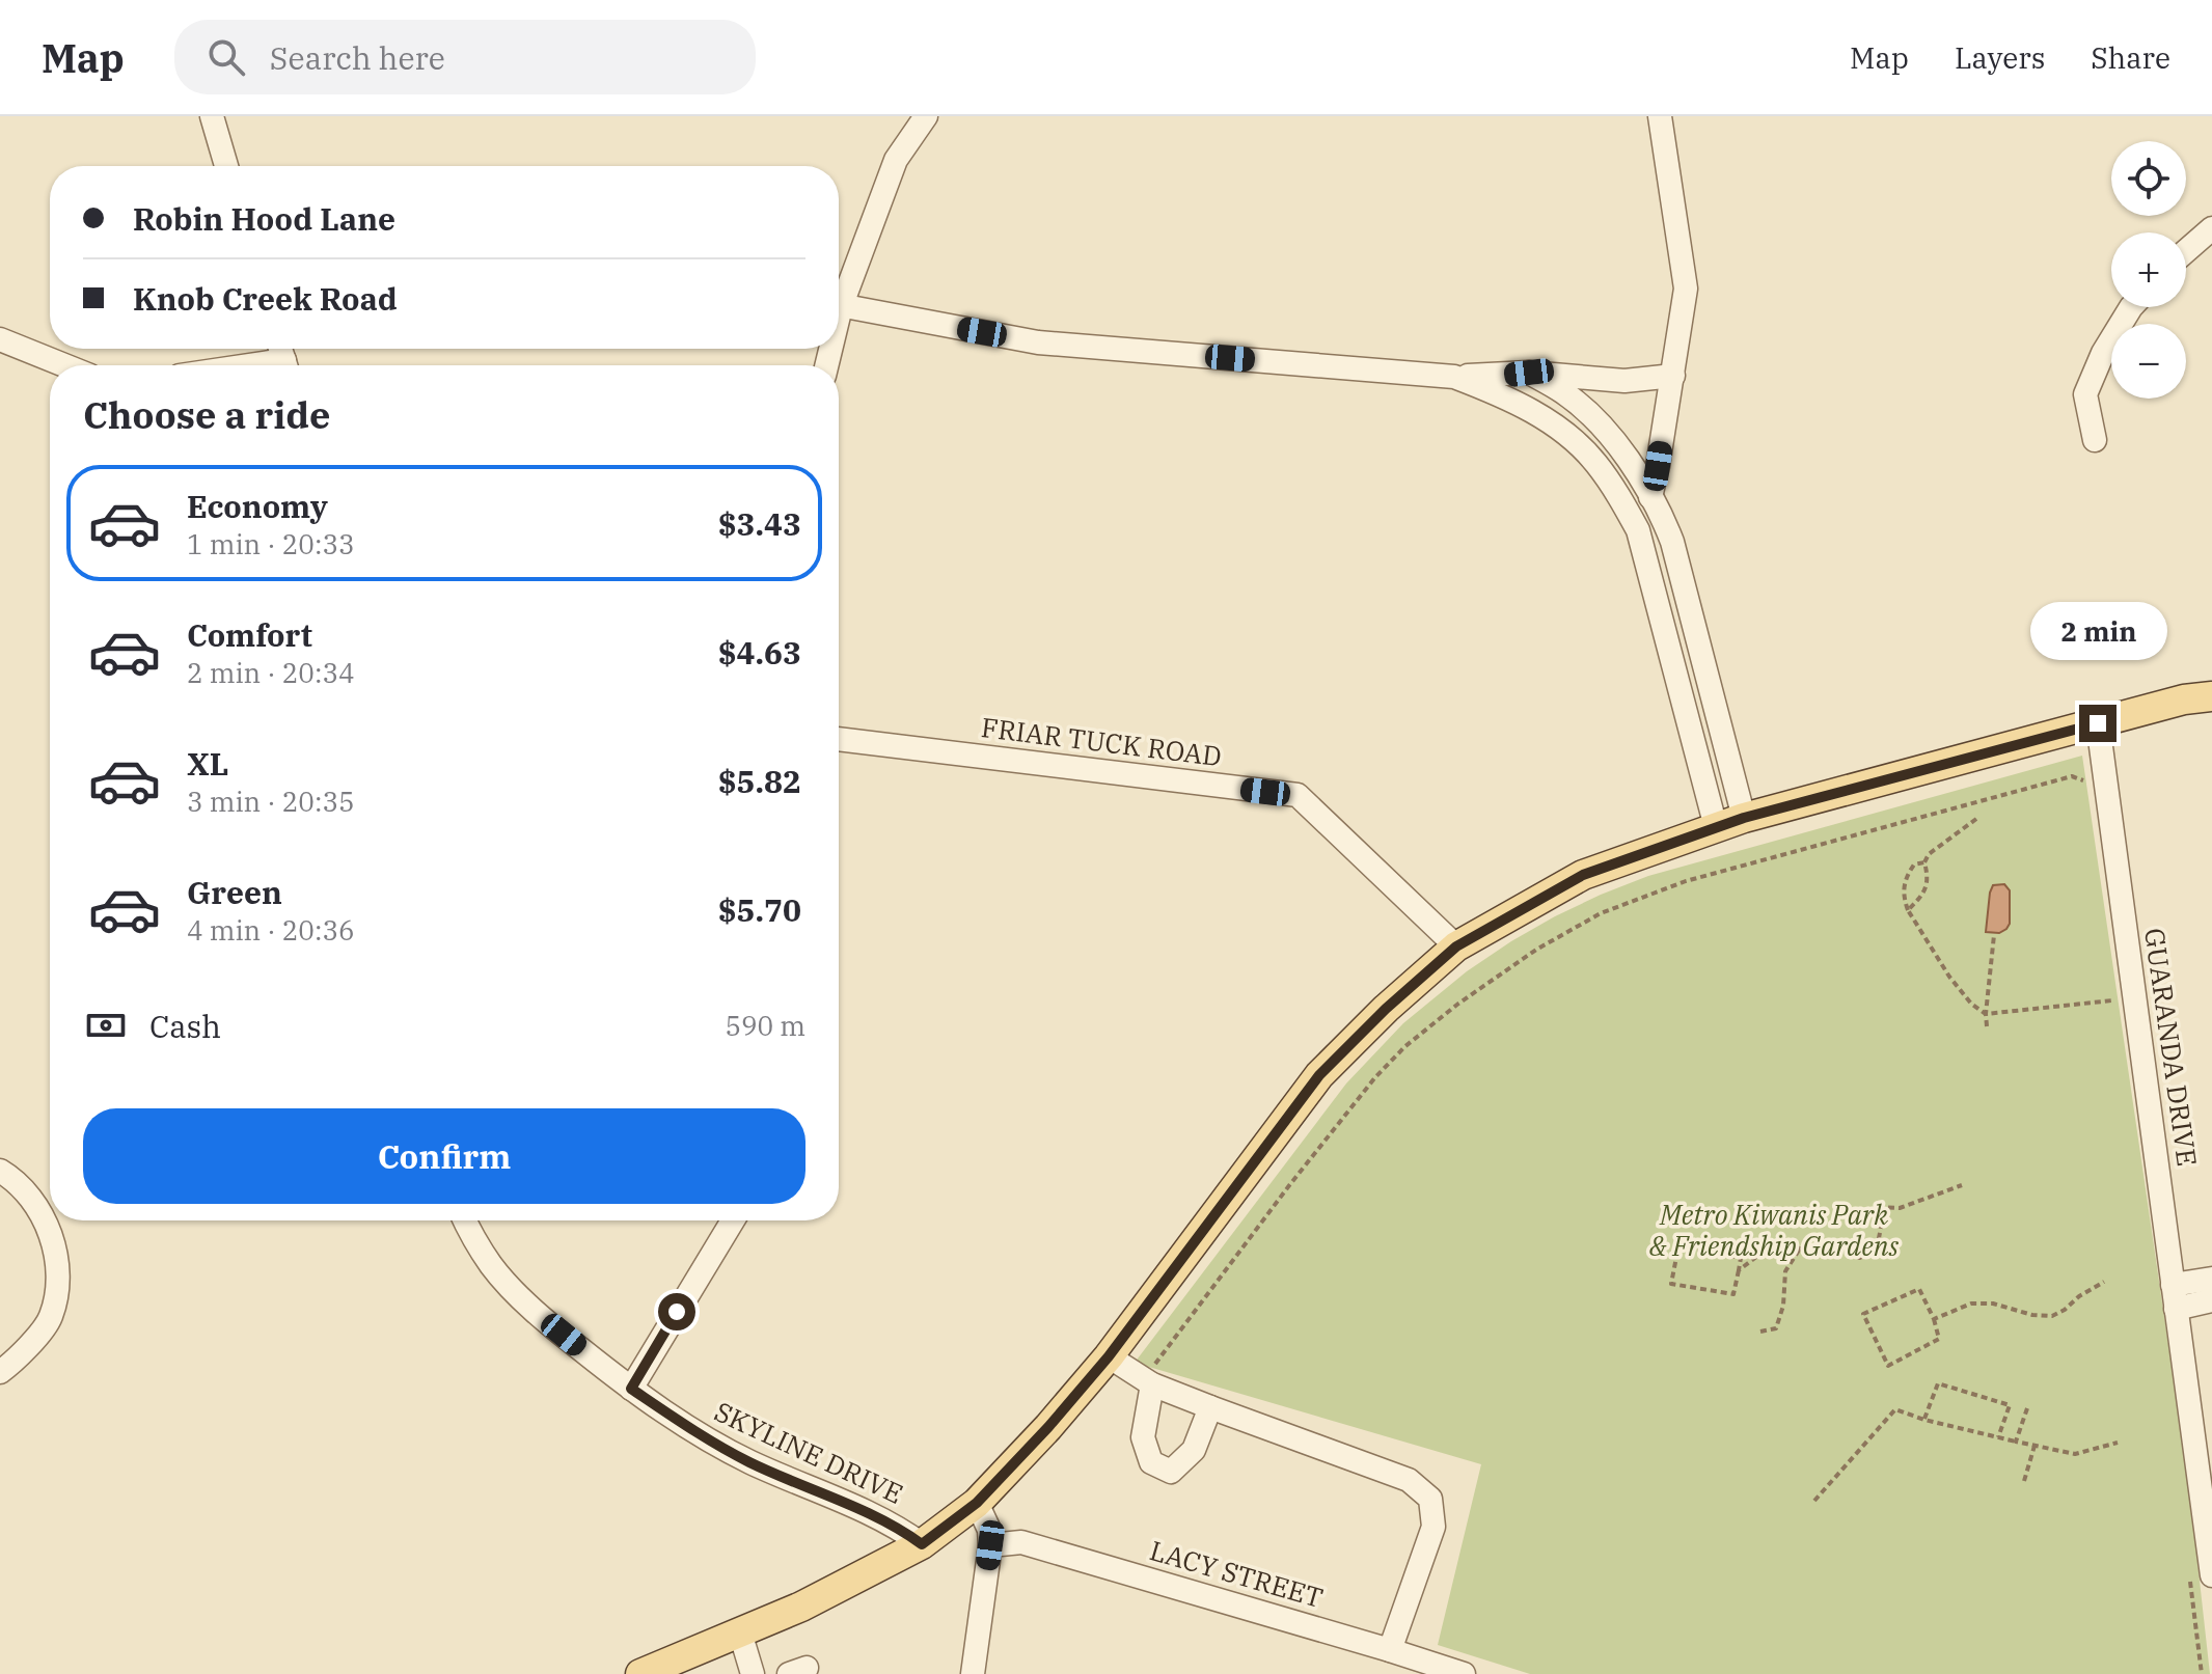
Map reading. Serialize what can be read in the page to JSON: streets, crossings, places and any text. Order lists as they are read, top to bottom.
{
  "streets": {
    "street": [
      "FRIAR TUCK ROAD",
      "GUARANDA DRIVE",
      "SKYLINE DRIVE",
      "LACY STREET"
    ]
  },
  "parks": ["Metro Kiwanis Park & Friendship Gardens"],
  "page": {
    "header": "Map",
    "search": "Search here",
    "nav": ["Map", "Layers", "Share"],
    "map_buttons": ["+", "−"],
    "banner": ["Robin Hood Lane", "Knob Creek Road"],
    "heading": "Choose a ride",
    "list": [
      {
        "name": "Economy",
        "note": "1 min · 20:33",
        "value": "$3.43"
      },
      {
        "name": "Comfort",
        "note": "2 min · 20:34",
        "value": "$4.63"
      },
      {
        "name": "XL",
        "note": "3 min · 20:35",
        "value": "$5.82"
      },
      {
        "name": "Green",
        "note": "4 min · 20:36",
        "value": "$5.70"
      }
    ],
    "bubble": "2 min",
    "pay": ["Cash", "590 m"],
    "buttons": "Confirm"
  }
}
